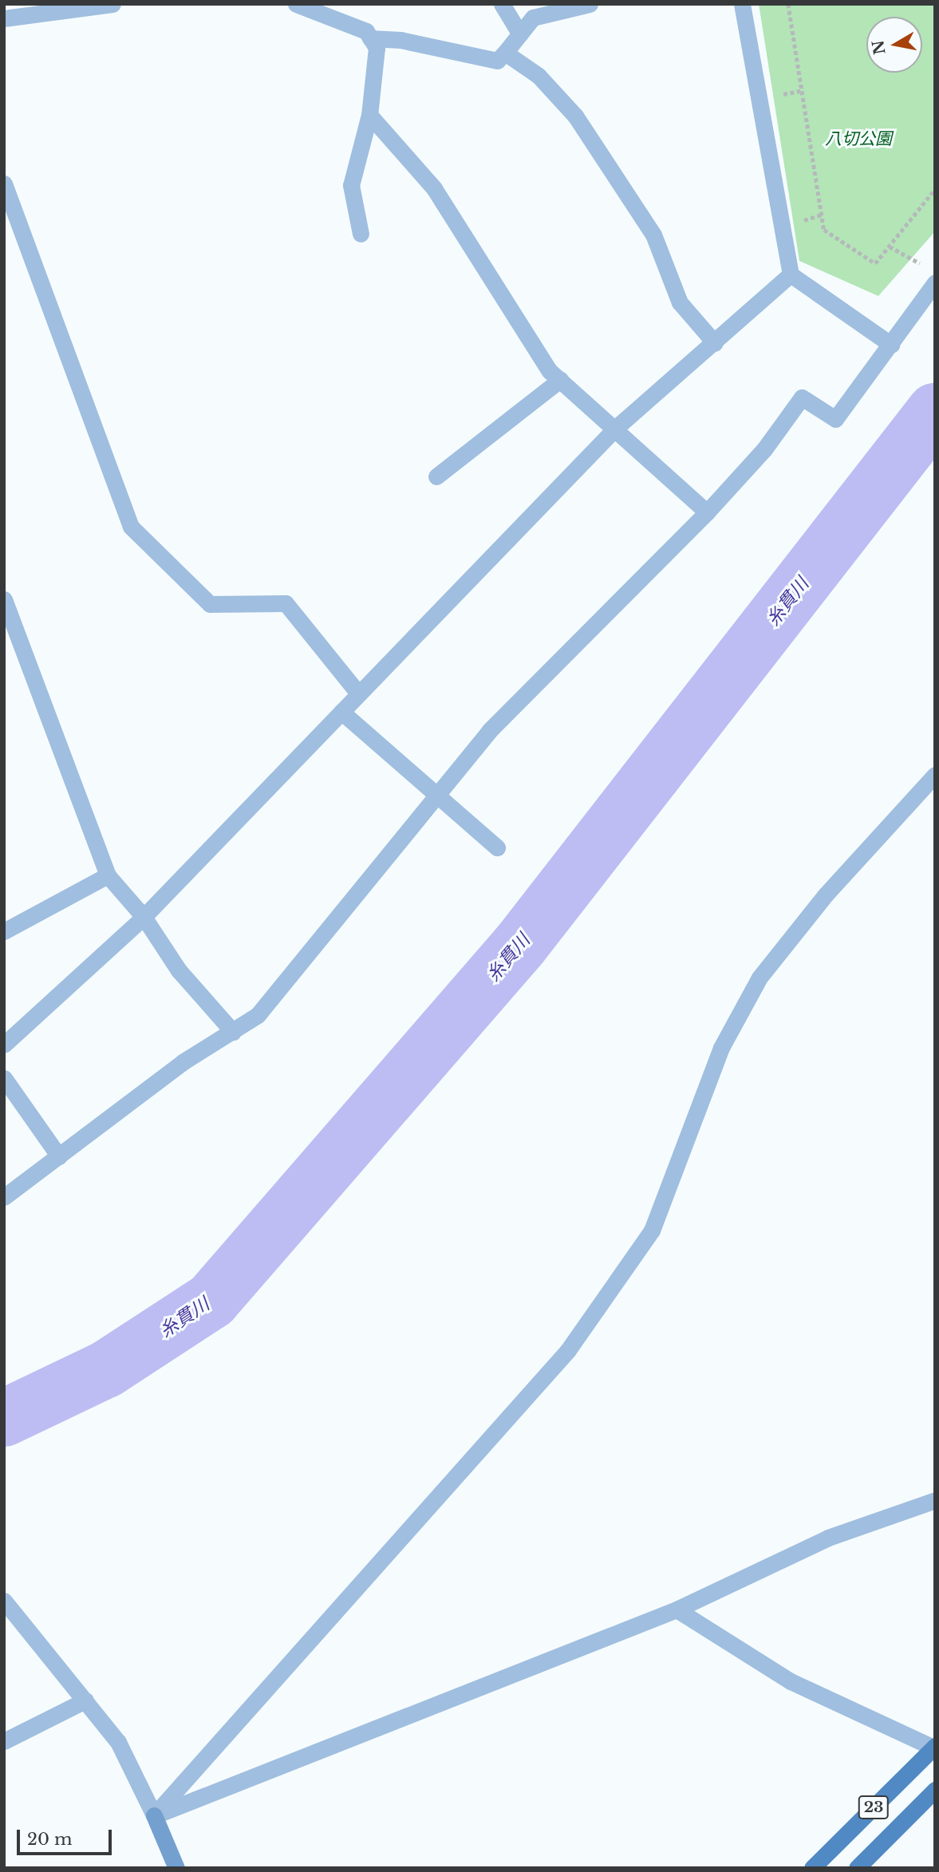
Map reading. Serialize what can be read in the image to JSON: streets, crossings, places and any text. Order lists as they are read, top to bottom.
{
  "streets": {
    "main road": ["23"]
  },
  "water": ["糸貫川"],
  "parks": ["八切公園"],
  "scale_bar": "20 m",
  "north": "left"
}
